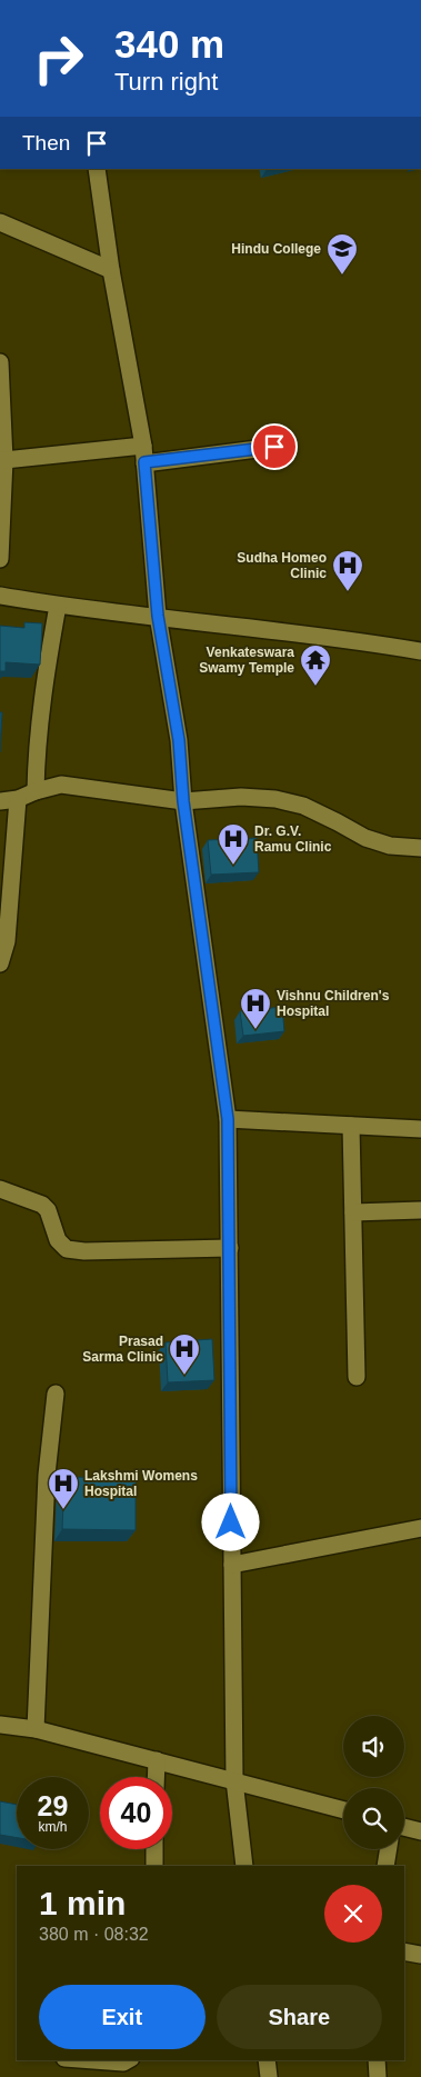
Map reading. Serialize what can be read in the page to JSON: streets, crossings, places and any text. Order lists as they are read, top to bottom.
{
  "places": {
    "school or university": ["Hindu College"],
    "hospital": [
      "Sudha Homeo Clinic",
      "Dr. G.V. Ramu Clinic",
      "Vishnu Children's Hospital",
      "Prasad Sarma Clinic",
      "Lakshmi Womens Hospital"
    ],
    "temple": ["Venkateswara Swamy Temple"]
  },
  "page": {
    "turn": ["340 m", "Turn right"],
    "then": "Then",
    "speed": "29 km/h",
    "limit": "40",
    "heading": ["1 min", "380 m · 08:32"],
    "buttons": ["Exit", "Share"]
  }
}
